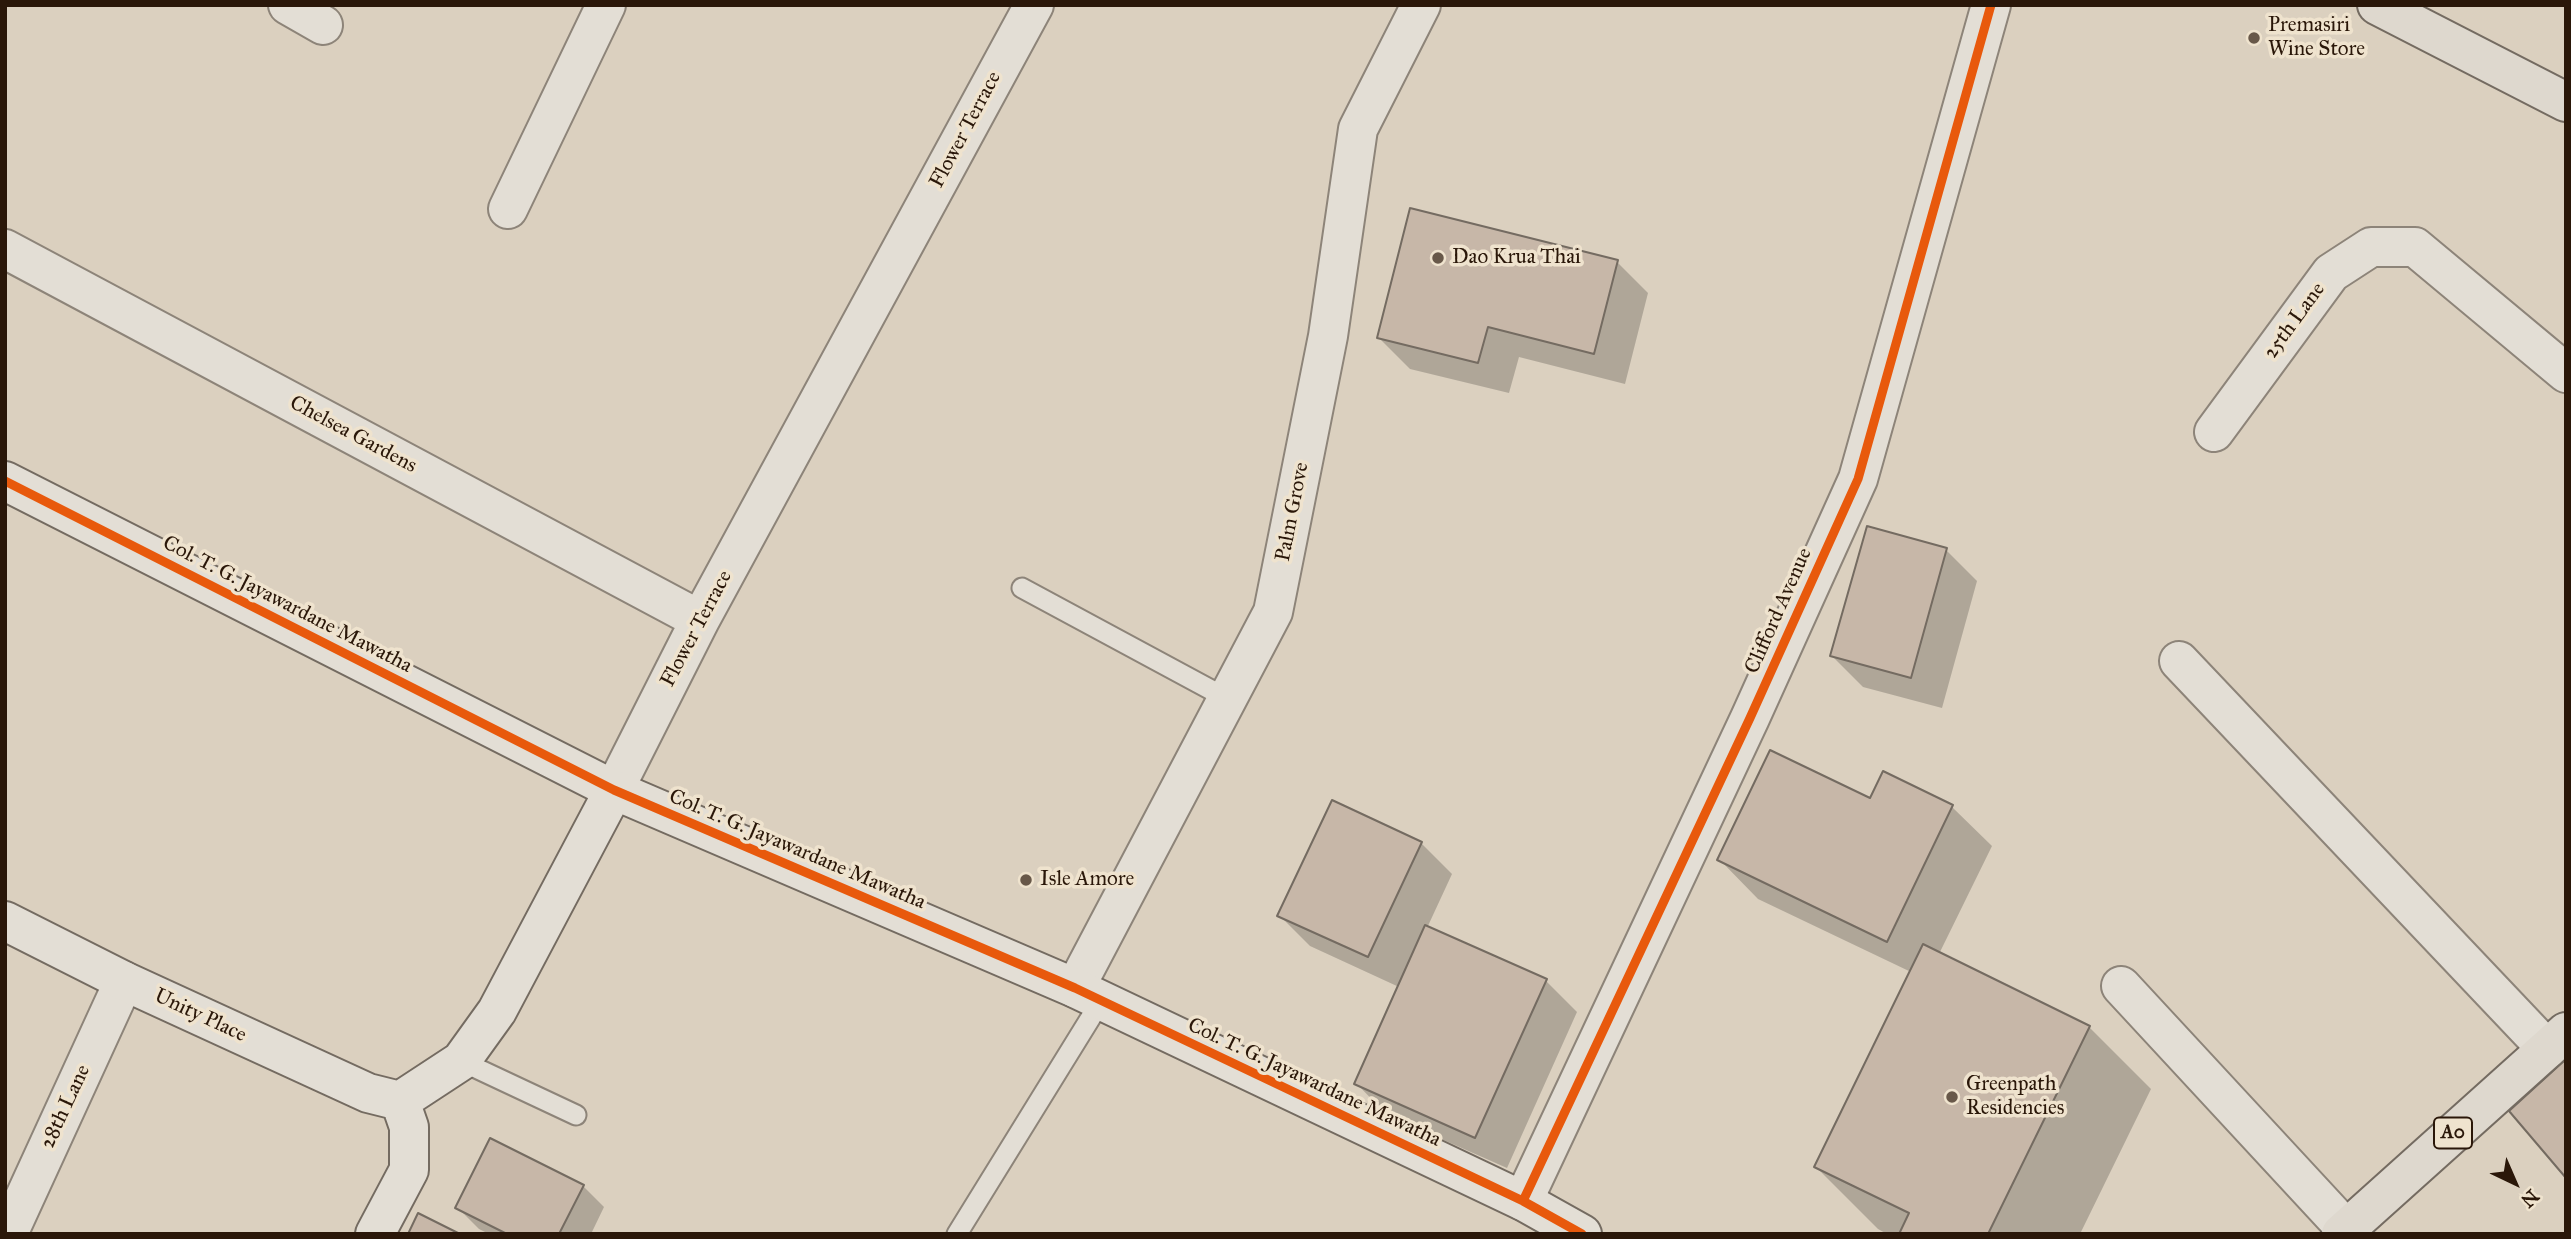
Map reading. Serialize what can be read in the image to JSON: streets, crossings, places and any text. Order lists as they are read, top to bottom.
{
  "streets": {
    "highway": ["A0"],
    "street": [
      "Flower Terrace",
      "25th Lane",
      "Chelsea Gardens",
      "Palm Grove",
      "Col. T. G. Jayawardane Mawatha",
      "Clifford Avenue",
      "Unity Place",
      "28th Lane"
    ]
  },
  "crossings": [
    ["Flower Terrace", "Chelsea Gardens"],
    ["Flower Terrace", "Col. T. G. Jayawardane Mawatha"],
    ["Flower Terrace", "Unity Place"],
    ["Palm Grove", "Col. T. G. Jayawardane Mawatha"],
    ["Col. T. G. Jayawardane Mawatha", "Clifford Avenue"],
    ["Unity Place", "28th Lane"]
  ],
  "places": [
    "Premasiri Wine Store",
    "Dao Krua Thai",
    "Isle Amore",
    "Greenpath Residencies"
  ],
  "north": "bottom right"
}
